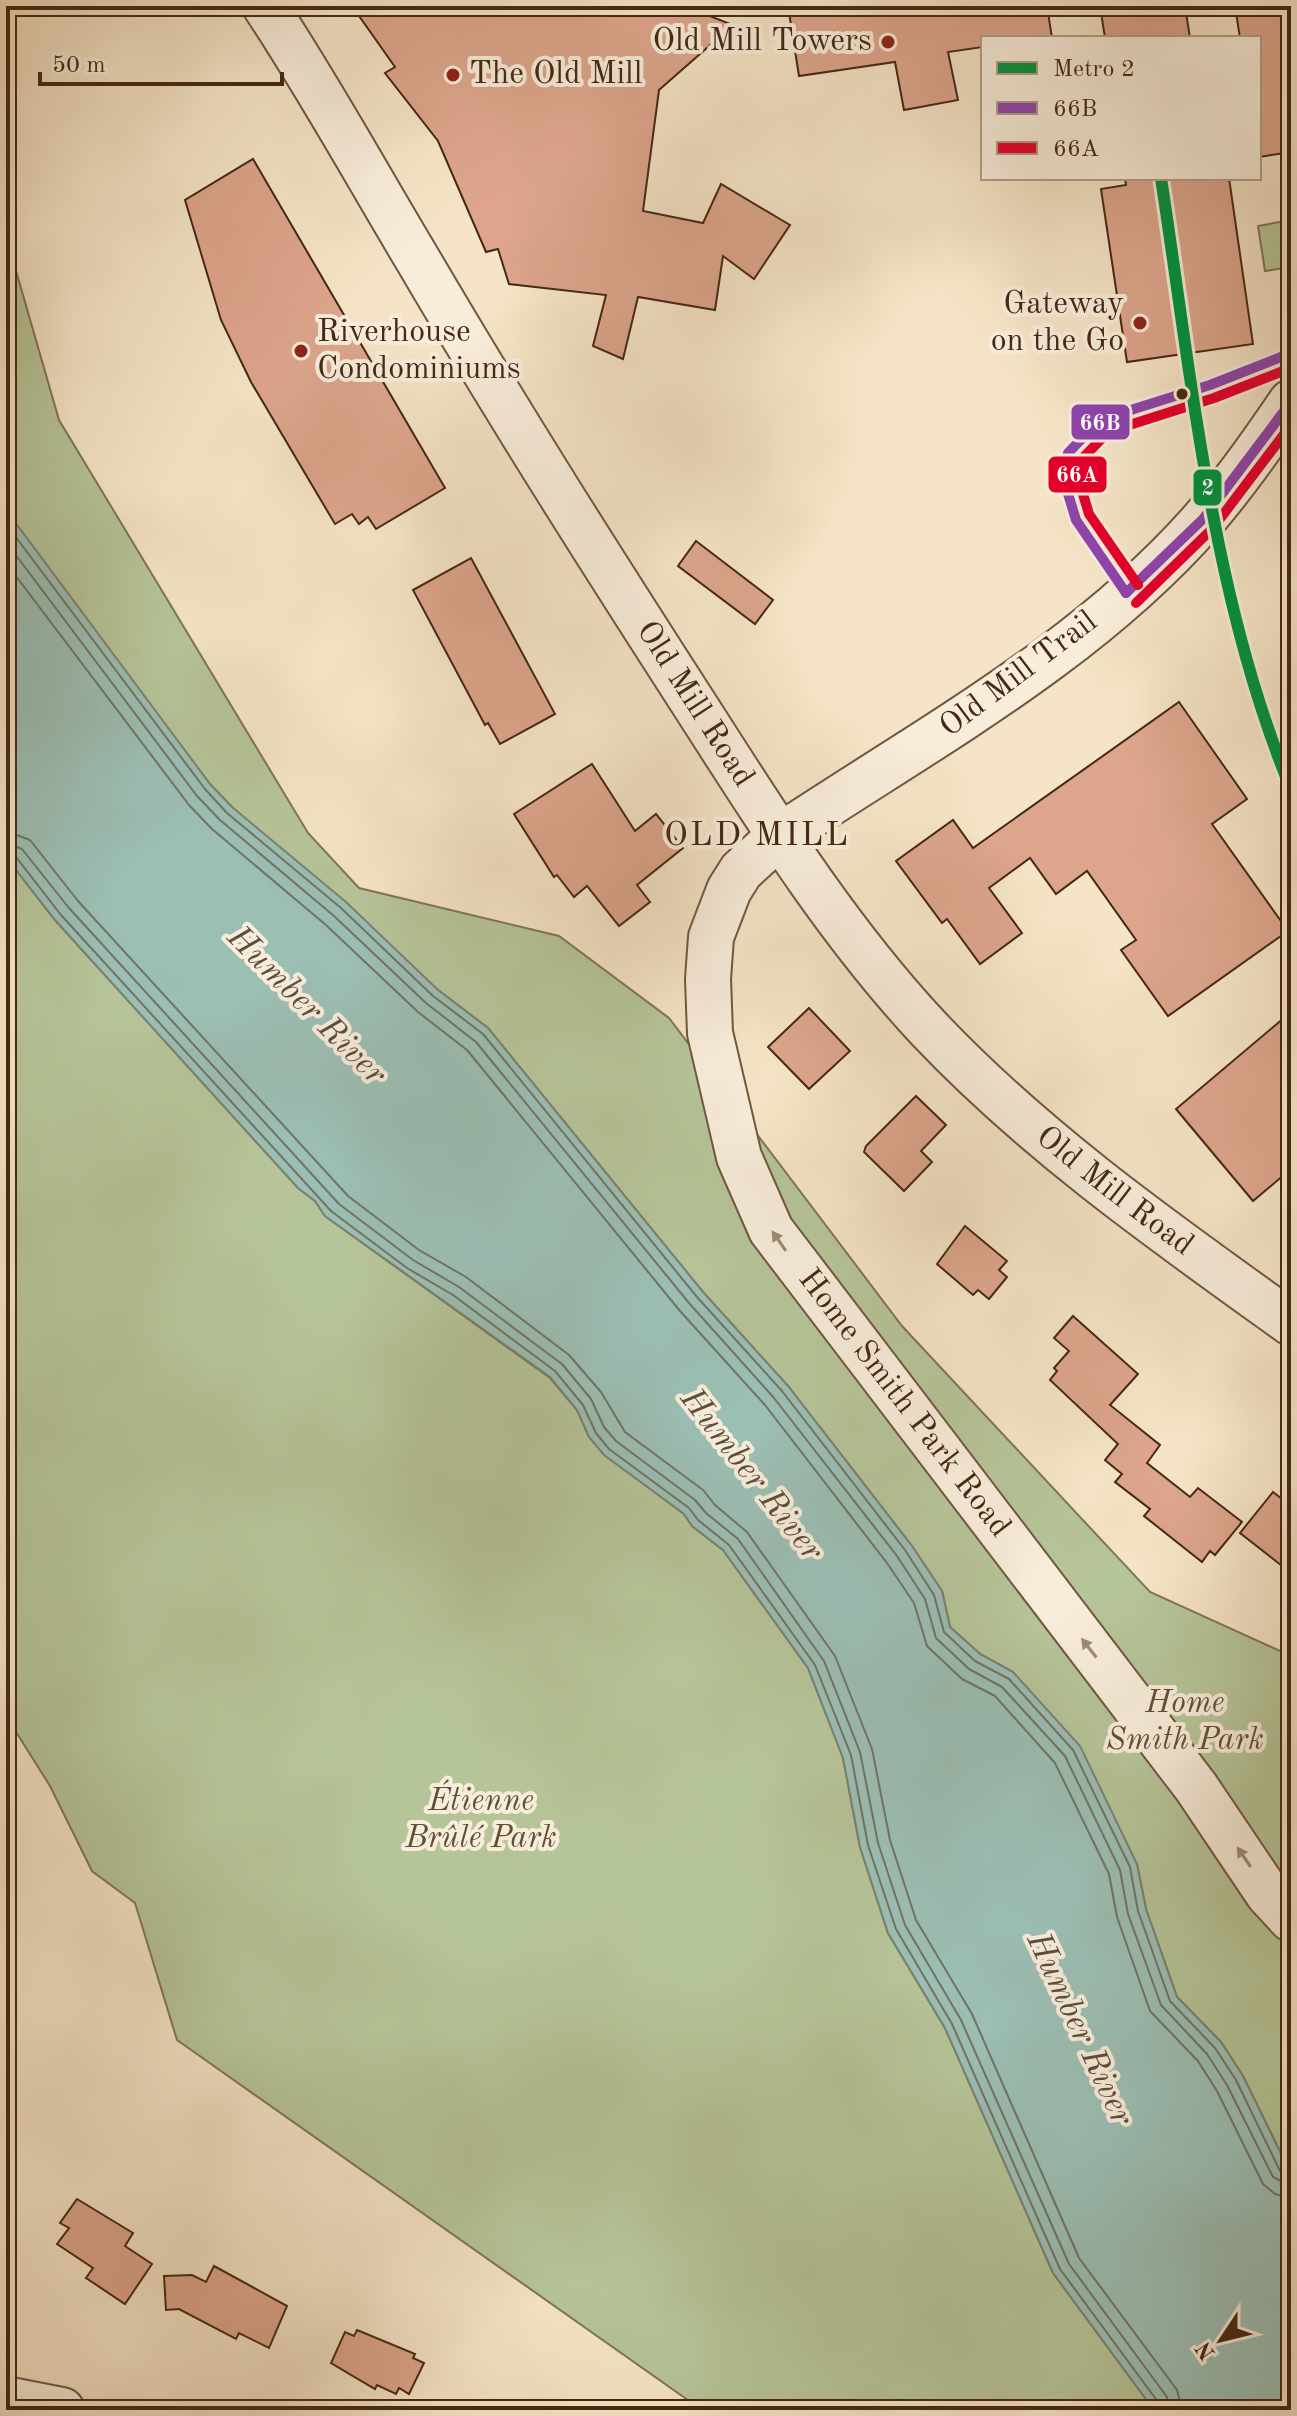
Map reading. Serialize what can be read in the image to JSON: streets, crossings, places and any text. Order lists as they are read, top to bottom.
{
  "streets": {
    "street": ["Old Mill Trail", "Old Mill Road", "Home Smith Park Road"]
  },
  "crossings": [
    ["Old Mill Trail", "Old Mill Road"],
    ["Old Mill Trail", "Home Smith Park Road"],
    ["Old Mill Road", "Home Smith Park Road"]
  ],
  "one_way": ["Home Smith Park Road"],
  "districts": ["OLD MILL"],
  "water": ["Humber River"],
  "parks": ["Home Smith Park", "Étienne Brûlé Park"],
  "places": [
    "Old Mill Towers",
    "The Old Mill",
    "Gateway on the Go",
    "Riverhouse Condominiums"
  ],
  "lines": ["metro line 2", "transit line 66B", "transit line 66A"],
  "legend": ["Metro 2", "66B", "66A"],
  "scale_bar": "50 m",
  "north": "bottom left"
}
